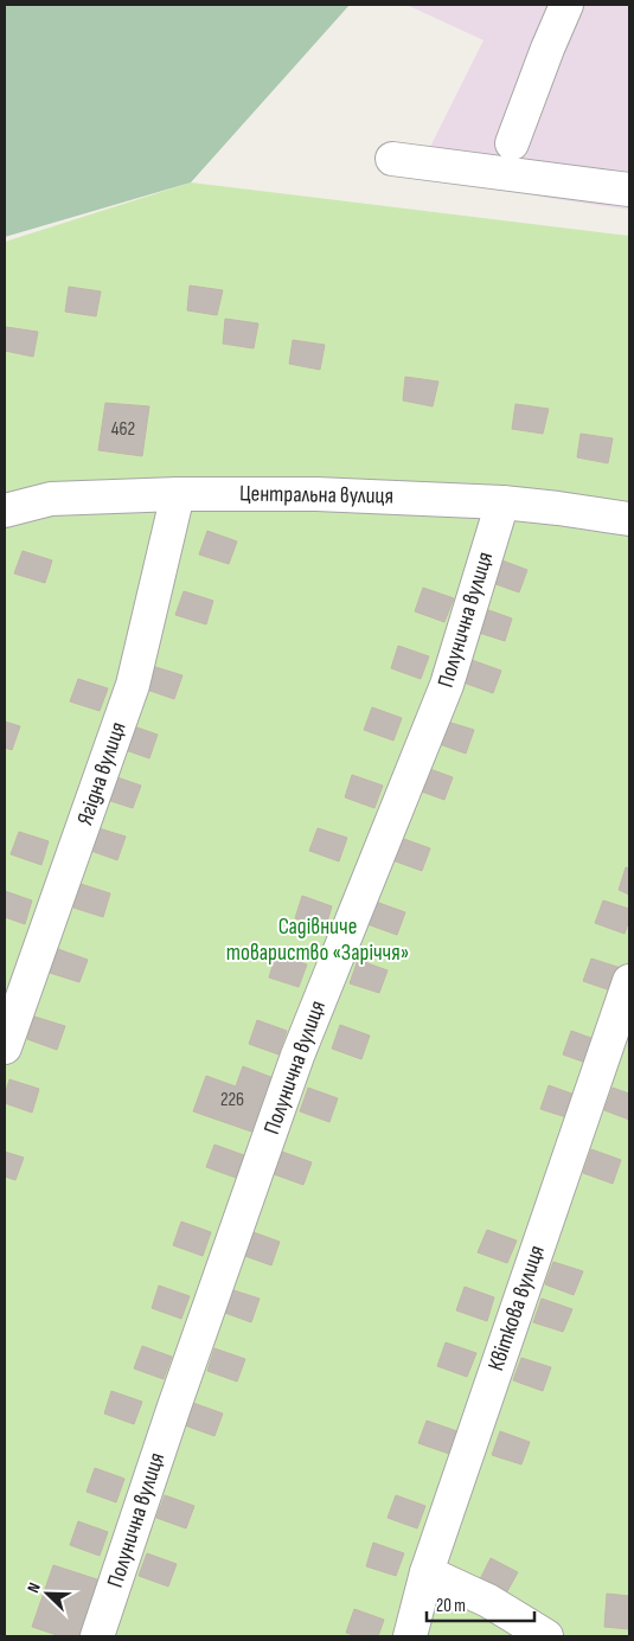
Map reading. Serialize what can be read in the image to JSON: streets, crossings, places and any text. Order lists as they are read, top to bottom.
{
  "streets": {
    "street": [
      "Центральна вулиця",
      "Полунична вулиця",
      "Ягідна вулиця",
      "Квіткова вулиця"
    ]
  },
  "crossings": [
    ["Центральна вулиця", "Полунична вулиця"],
    ["Центральна вулиця", "Ягідна вулиця"]
  ],
  "parks": ["Садівниче товариство «Заріччя»"],
  "house_numbers": ["462", "226"],
  "scale_bar": "20 m",
  "north": "top left"
}
